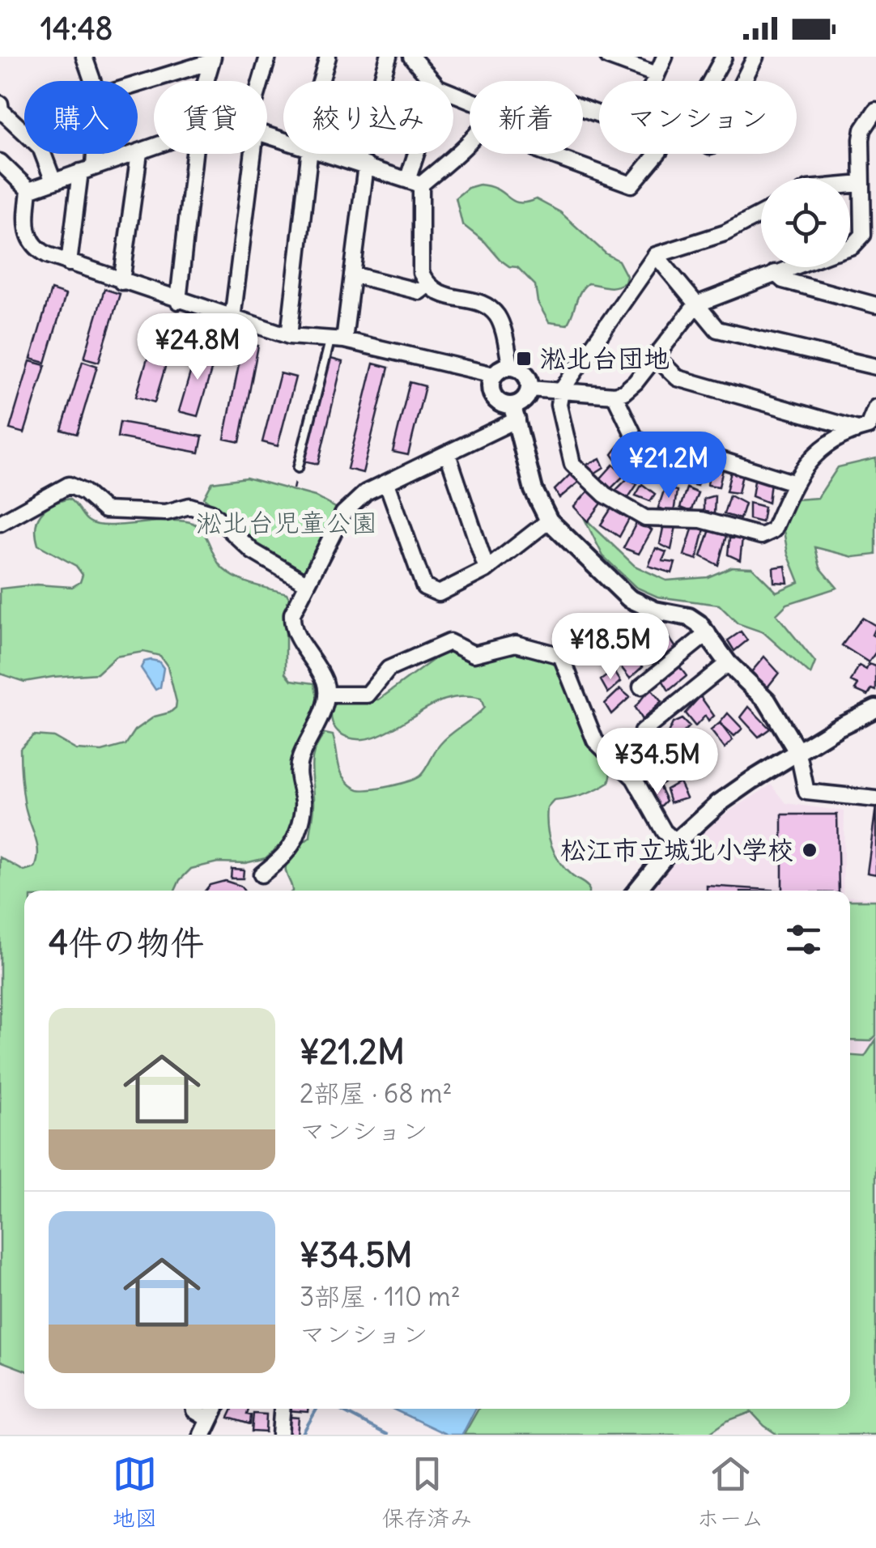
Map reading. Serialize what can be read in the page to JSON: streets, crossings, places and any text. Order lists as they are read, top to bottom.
{
  "parks": ["淞北台児童公園"],
  "places": {
    "transit": ["淞北台団地"],
    "other": ["松江市立城北小学校"]
  },
  "page": {
    "status": "14:48",
    "chip": [
      "購入",
      "賃貸",
      "絞り込み",
      "新着",
      "マンション"
    ],
    "price": [
      "¥24.8M",
      "¥21.2M",
      "¥18.5M",
      "¥34.5M"
    ],
    "heading": "4件の物件",
    "list": [
      {
        "name": "¥21.2M",
        "note": "2部屋 · 68 m² · マンション"
      },
      {
        "name": "¥34.5M",
        "note": "3部屋 · 110 m² · マンション"
      }
    ],
    "tabs": ["地図", "保存済み", "ホーム"]
  }
}
